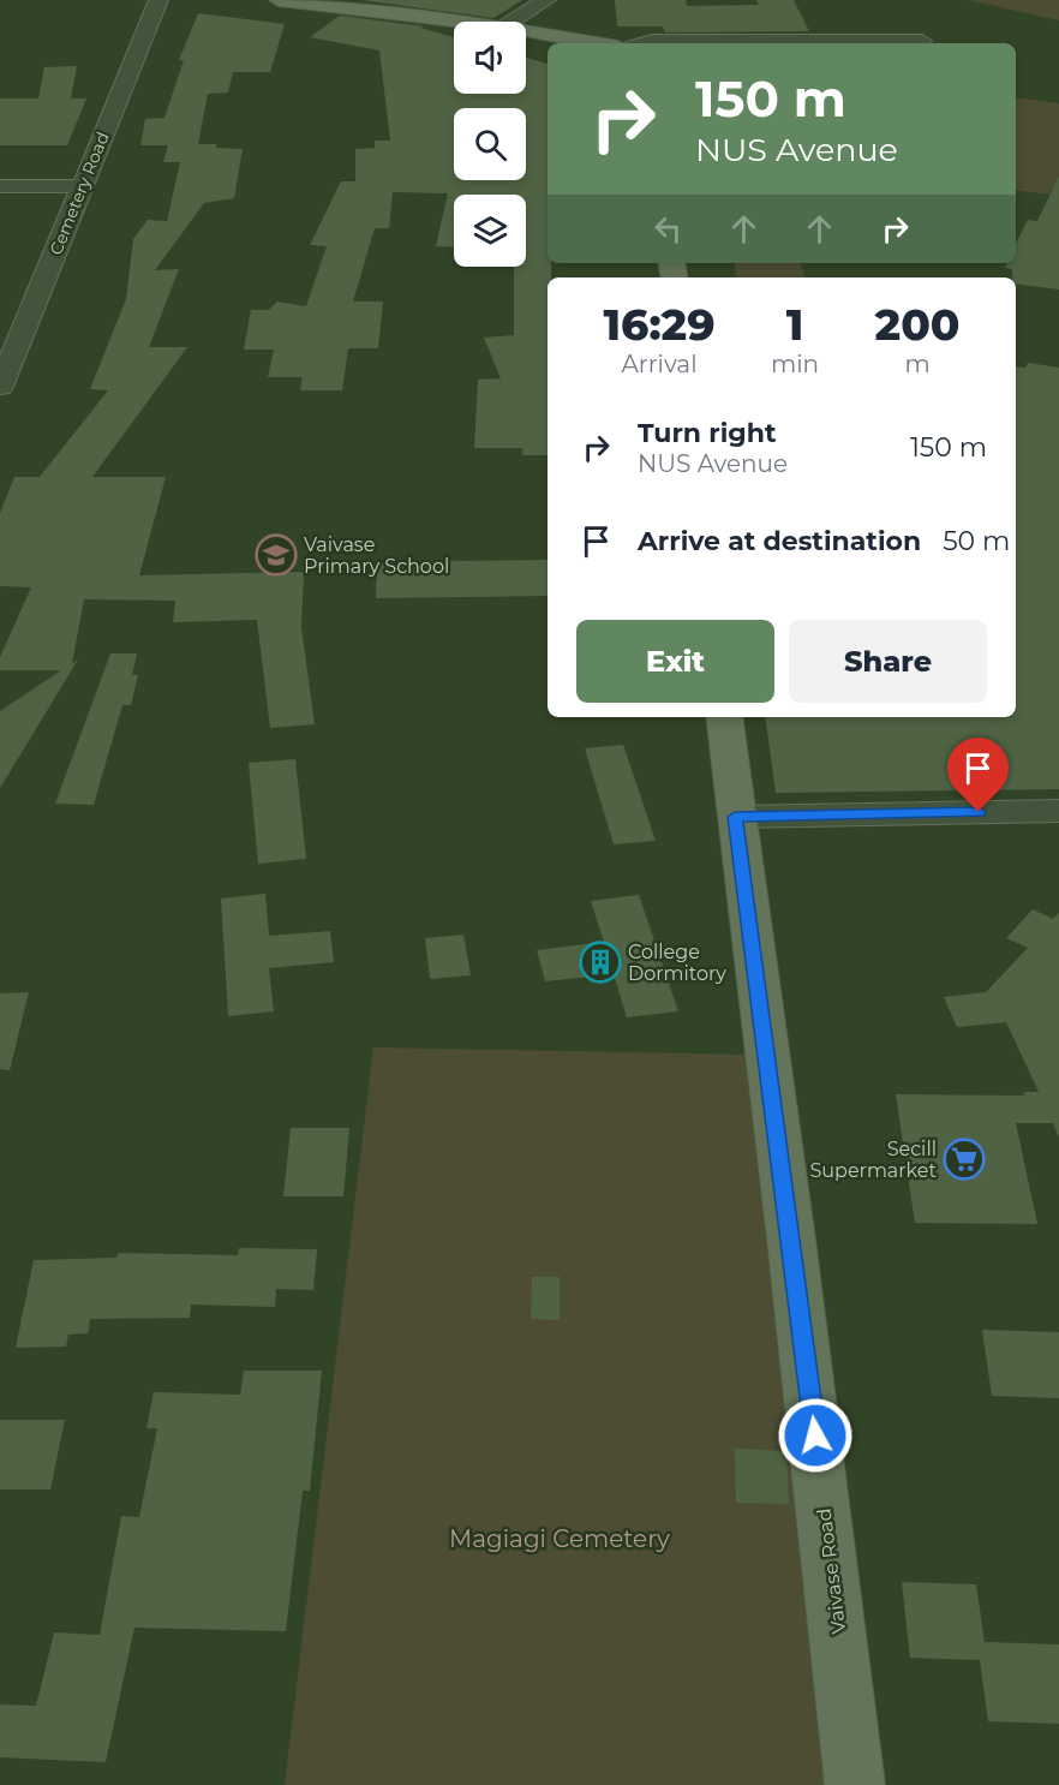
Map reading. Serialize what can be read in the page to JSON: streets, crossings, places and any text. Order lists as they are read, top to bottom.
{
  "streets": {
    "main road": ["Vaivase Road"],
    "street": ["Cemetery Road"]
  },
  "parks": ["Magiagi Cemetery"],
  "places": {
    "school or university": ["Vaivase Primary School"],
    "building": ["College Dormitory"],
    "supermarket": ["Secill Supermarket"]
  },
  "page": {
    "turn": ["150 m", "NUS Avenue"],
    "eta": [
      "16:29",
      "Arrival",
      "1",
      "min",
      "200",
      "m"
    ],
    "list": [
      {
        "name": "Turn right",
        "note": "NUS Avenue",
        "value": "150 m"
      },
      {
        "name": "Arrive at destination",
        "value": "50 m"
      }
    ],
    "buttons": ["Exit", "Share"]
  }
}
